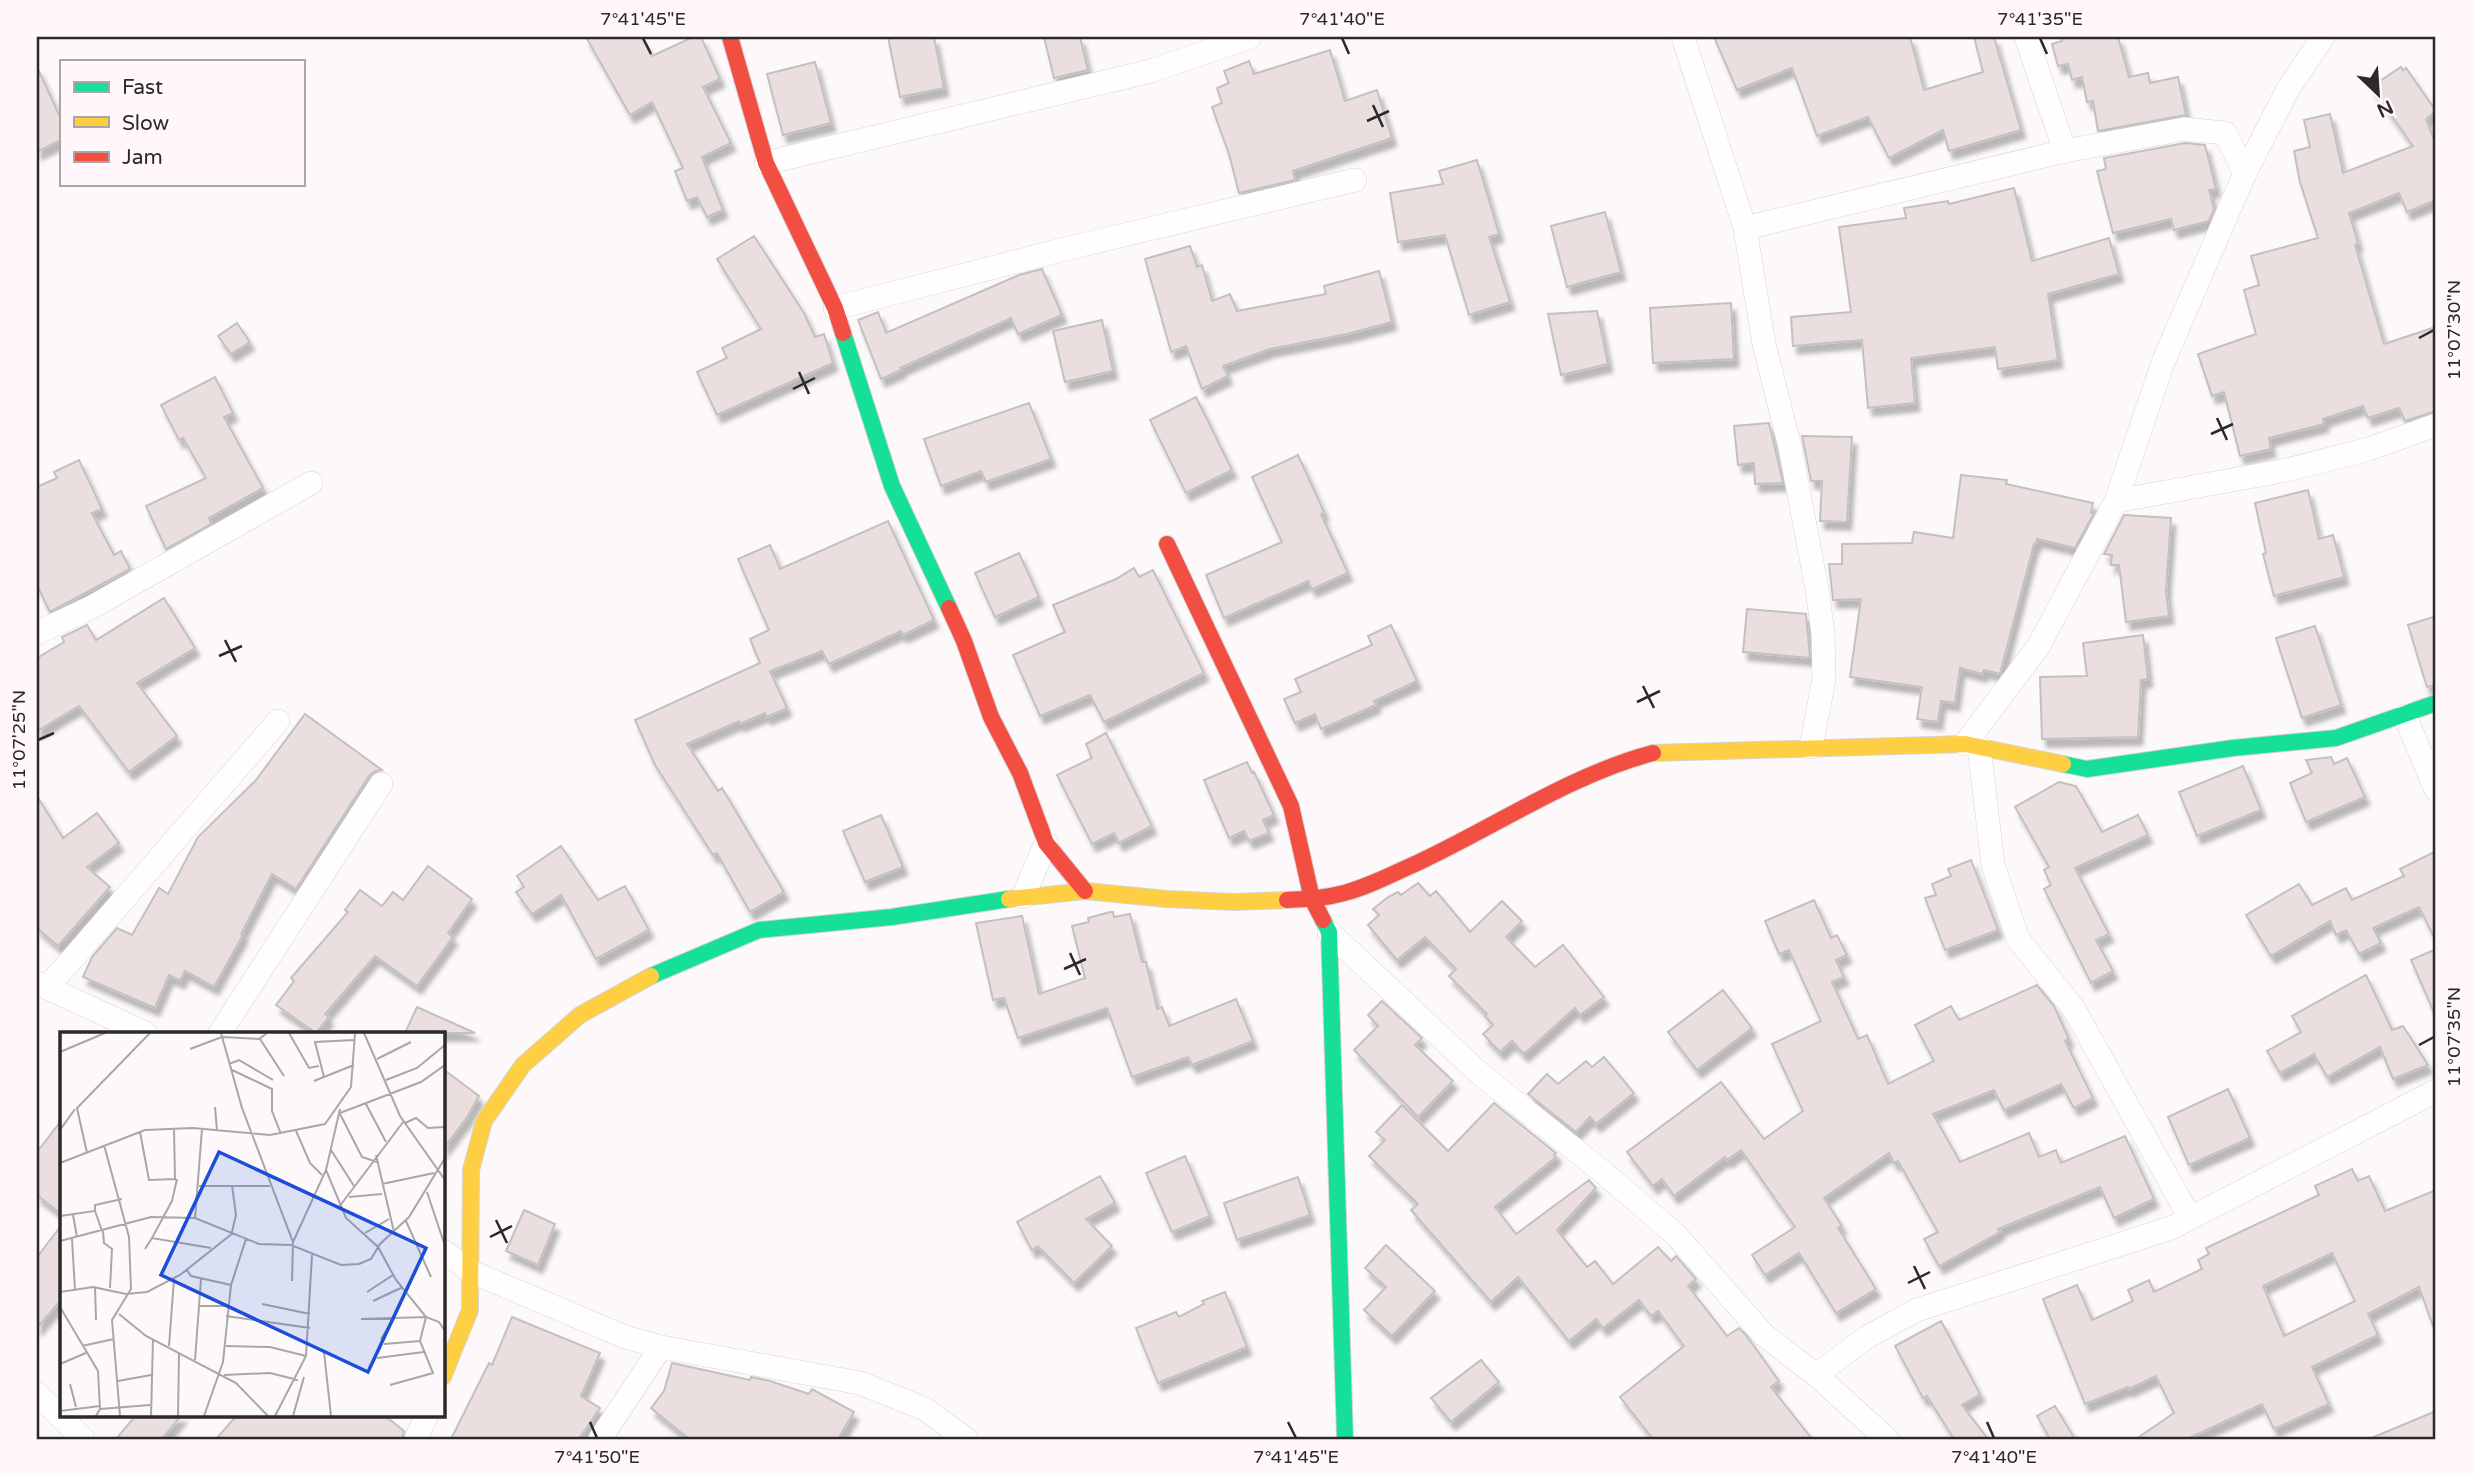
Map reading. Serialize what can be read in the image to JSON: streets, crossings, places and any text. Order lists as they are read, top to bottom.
{
  "legend": ["Fast", "Slow", "Jam"],
  "north": "bottom right",
  "coordinates": [
    "7°41'45\"E",
    "7°41'40\"E",
    "7°41'35\"E",
    "11°07'30\"N",
    "11°07'25\"N",
    "11°07'35\"N",
    "7°41'50\"E"
  ]
}
